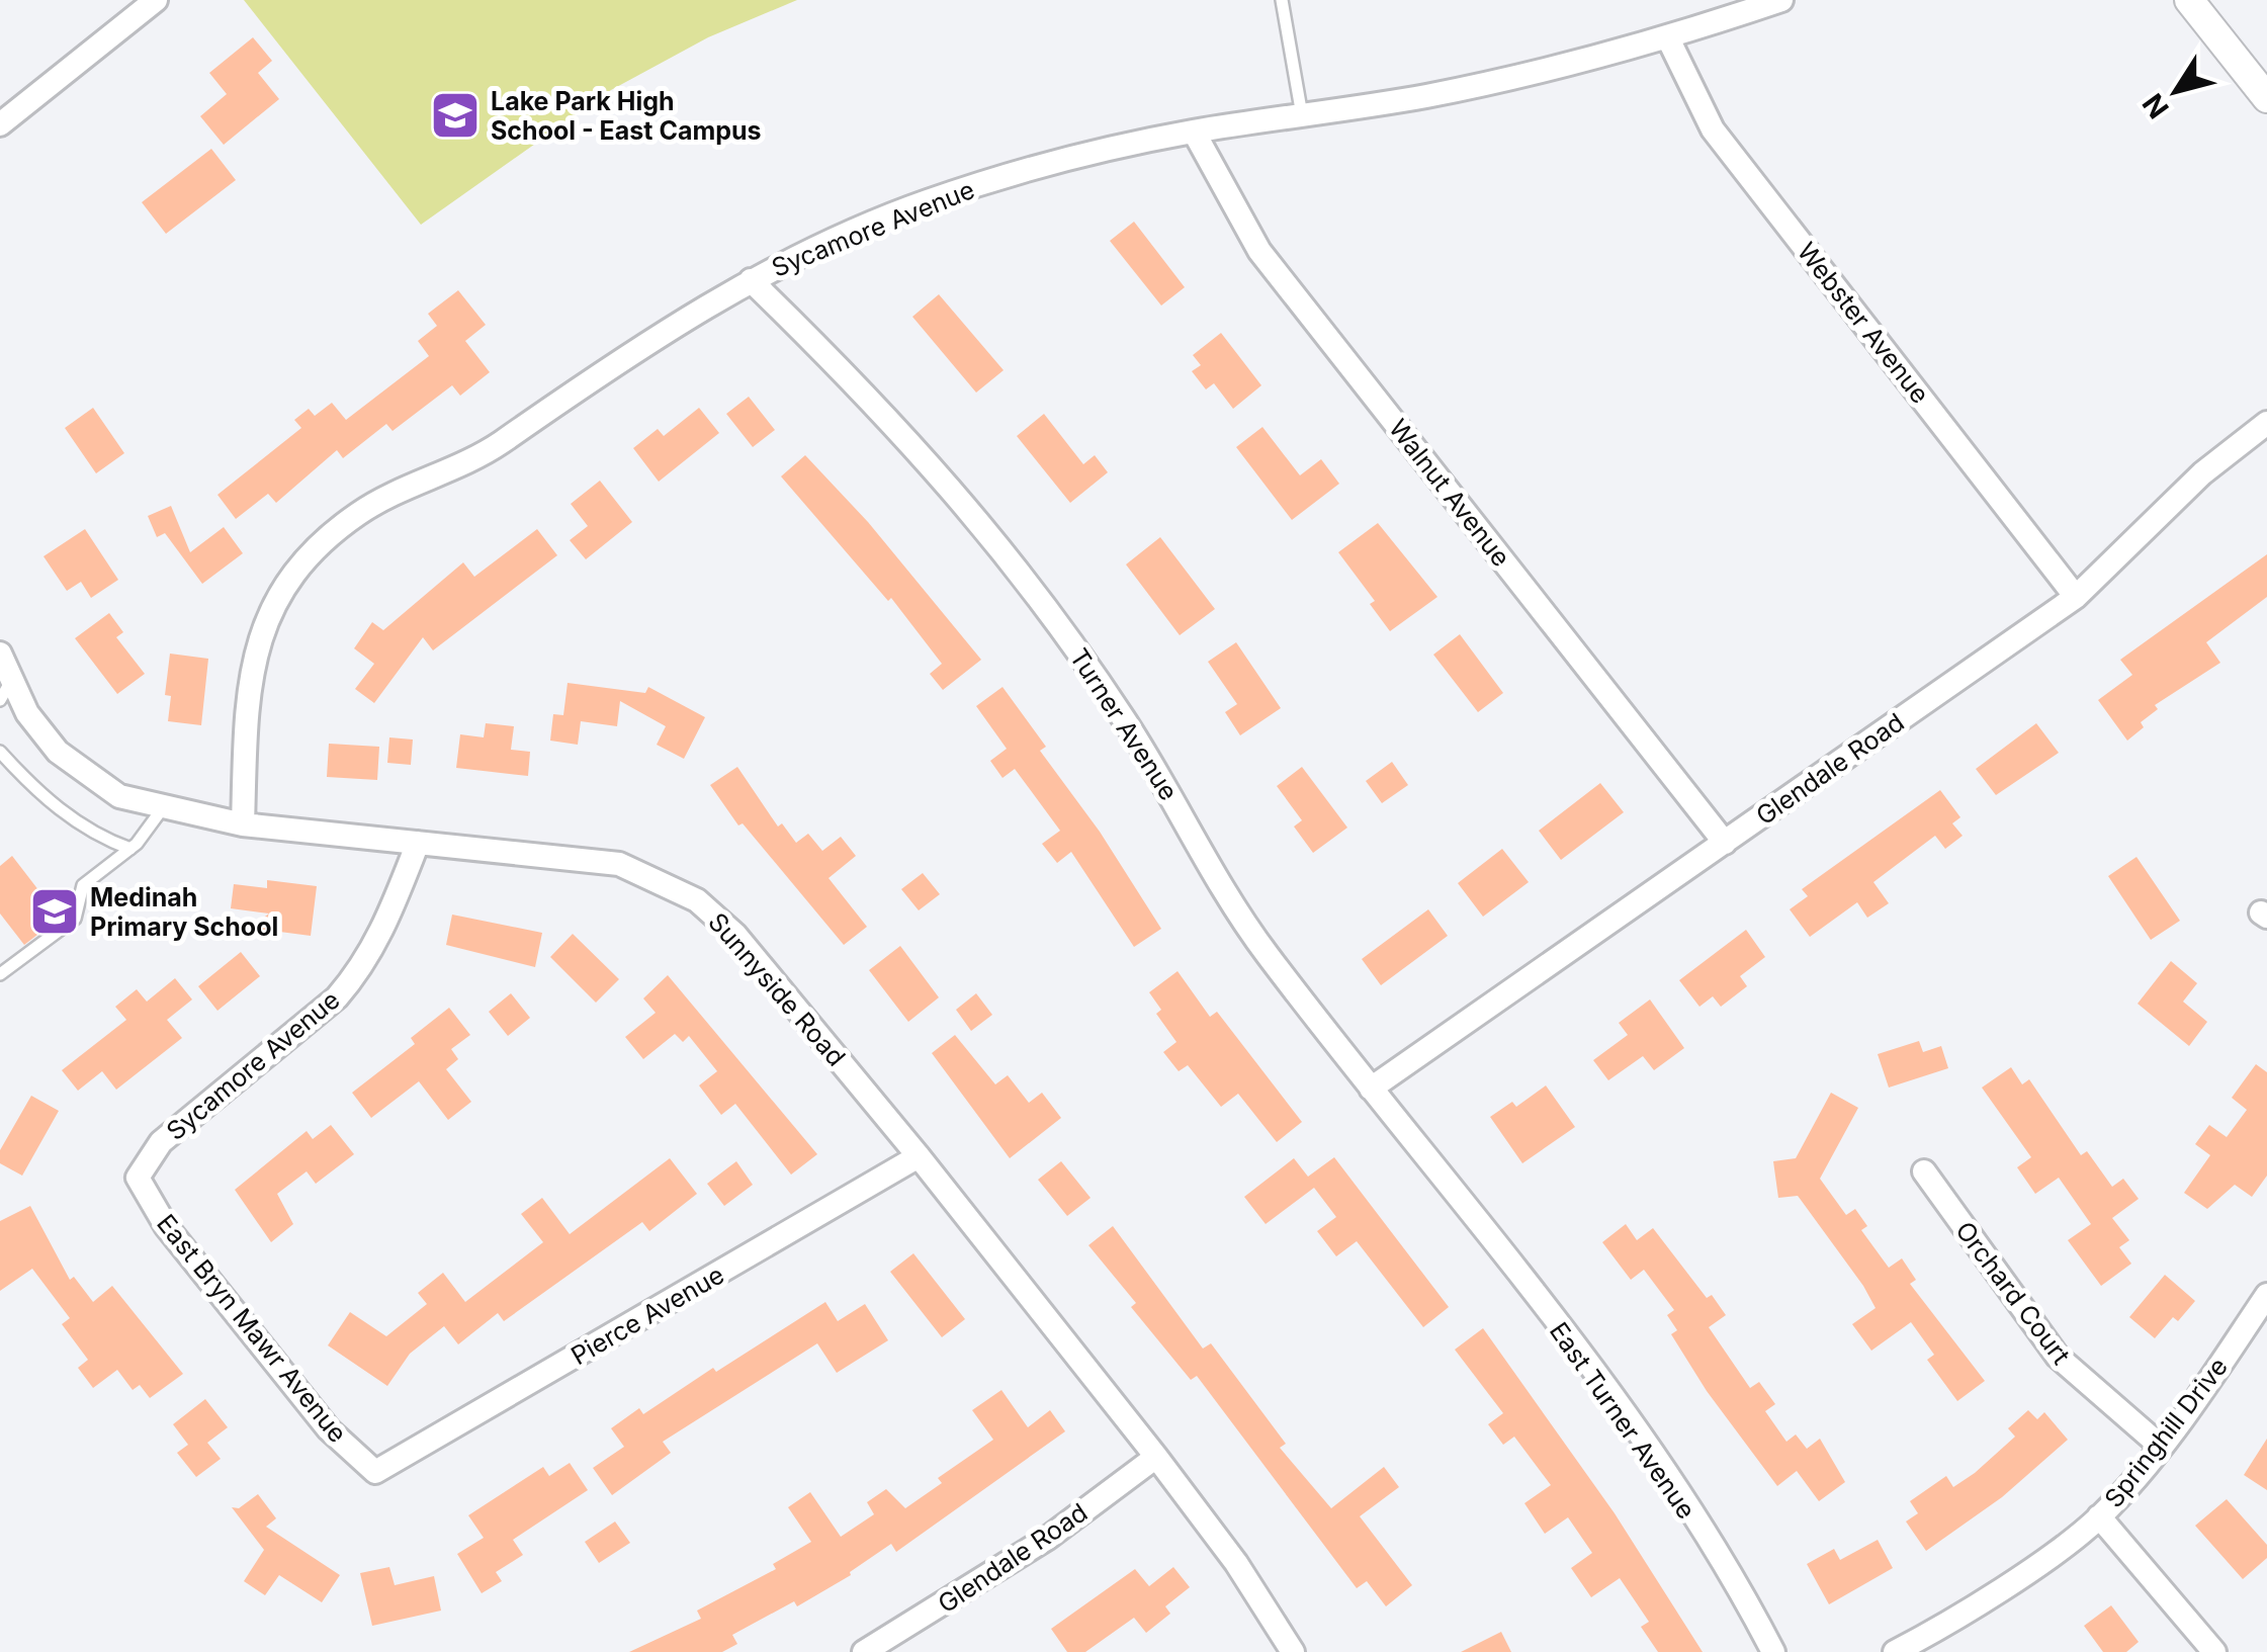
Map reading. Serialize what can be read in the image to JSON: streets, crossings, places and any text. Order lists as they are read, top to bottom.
{
  "streets": {
    "street": [
      "Sycamore Avenue",
      "Webster Avenue",
      "Walnut Avenue",
      "Turner Avenue",
      "Glendale Road",
      "Sunnyside Road",
      "Orchard Court",
      "Pierce Avenue",
      "East Bryn Mawr Avenue",
      "East Turner Avenue",
      "Springhill Drive"
    ]
  },
  "crossings": [
    ["Sycamore Avenue", "Webster Avenue"],
    ["Sycamore Avenue", "Walnut Avenue"],
    ["Sycamore Avenue", "Turner Avenue"],
    ["Sycamore Avenue", "Sunnyside Road"],
    ["Sycamore Avenue", "East Bryn Mawr Avenue"],
    ["Webster Avenue", "Glendale Road"],
    ["Walnut Avenue", "Glendale Road"],
    ["Turner Avenue", "Glendale Road"],
    ["Turner Avenue", "East Turner Avenue"],
    ["Glendale Road", "Sunnyside Road"],
    ["Sunnyside Road", "Pierce Avenue"],
    ["Orchard Court", "Springhill Drive"],
    ["Pierce Avenue", "East Bryn Mawr Avenue"]
  ],
  "places": {
    "school or university": ["Lake Park High School - East Campus", "Medinah Primary School"]
  },
  "north": "bottom left"
}
